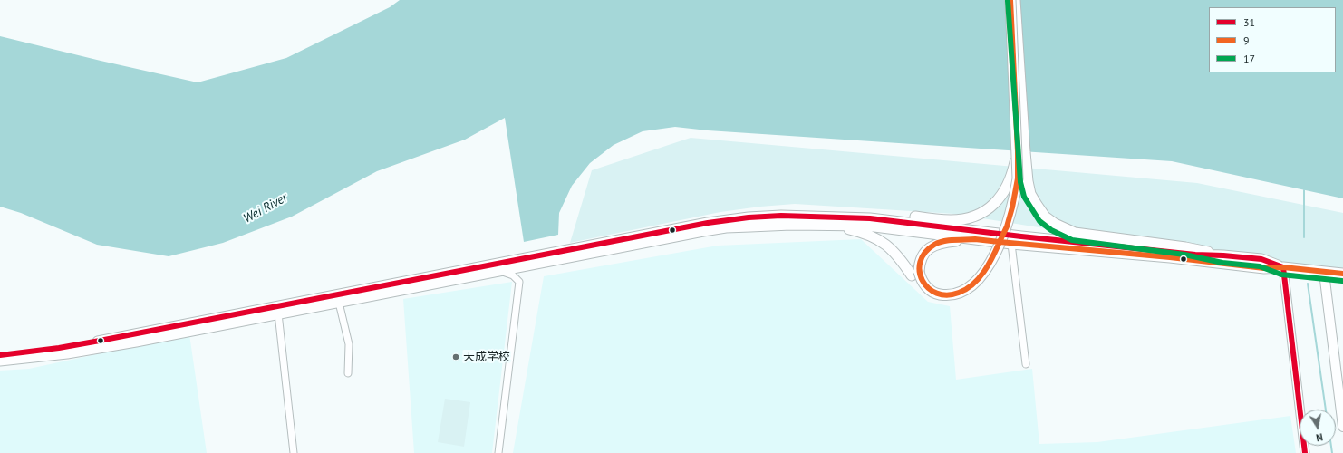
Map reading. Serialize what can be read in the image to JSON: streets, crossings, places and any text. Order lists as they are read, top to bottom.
{
  "water": ["Wei River"],
  "places": ["天成学校"],
  "lines": ["transit line 9", "transit line 17", "transit line 31"],
  "legend": ["31", "9", "17"],
  "north": "bottom"
}
